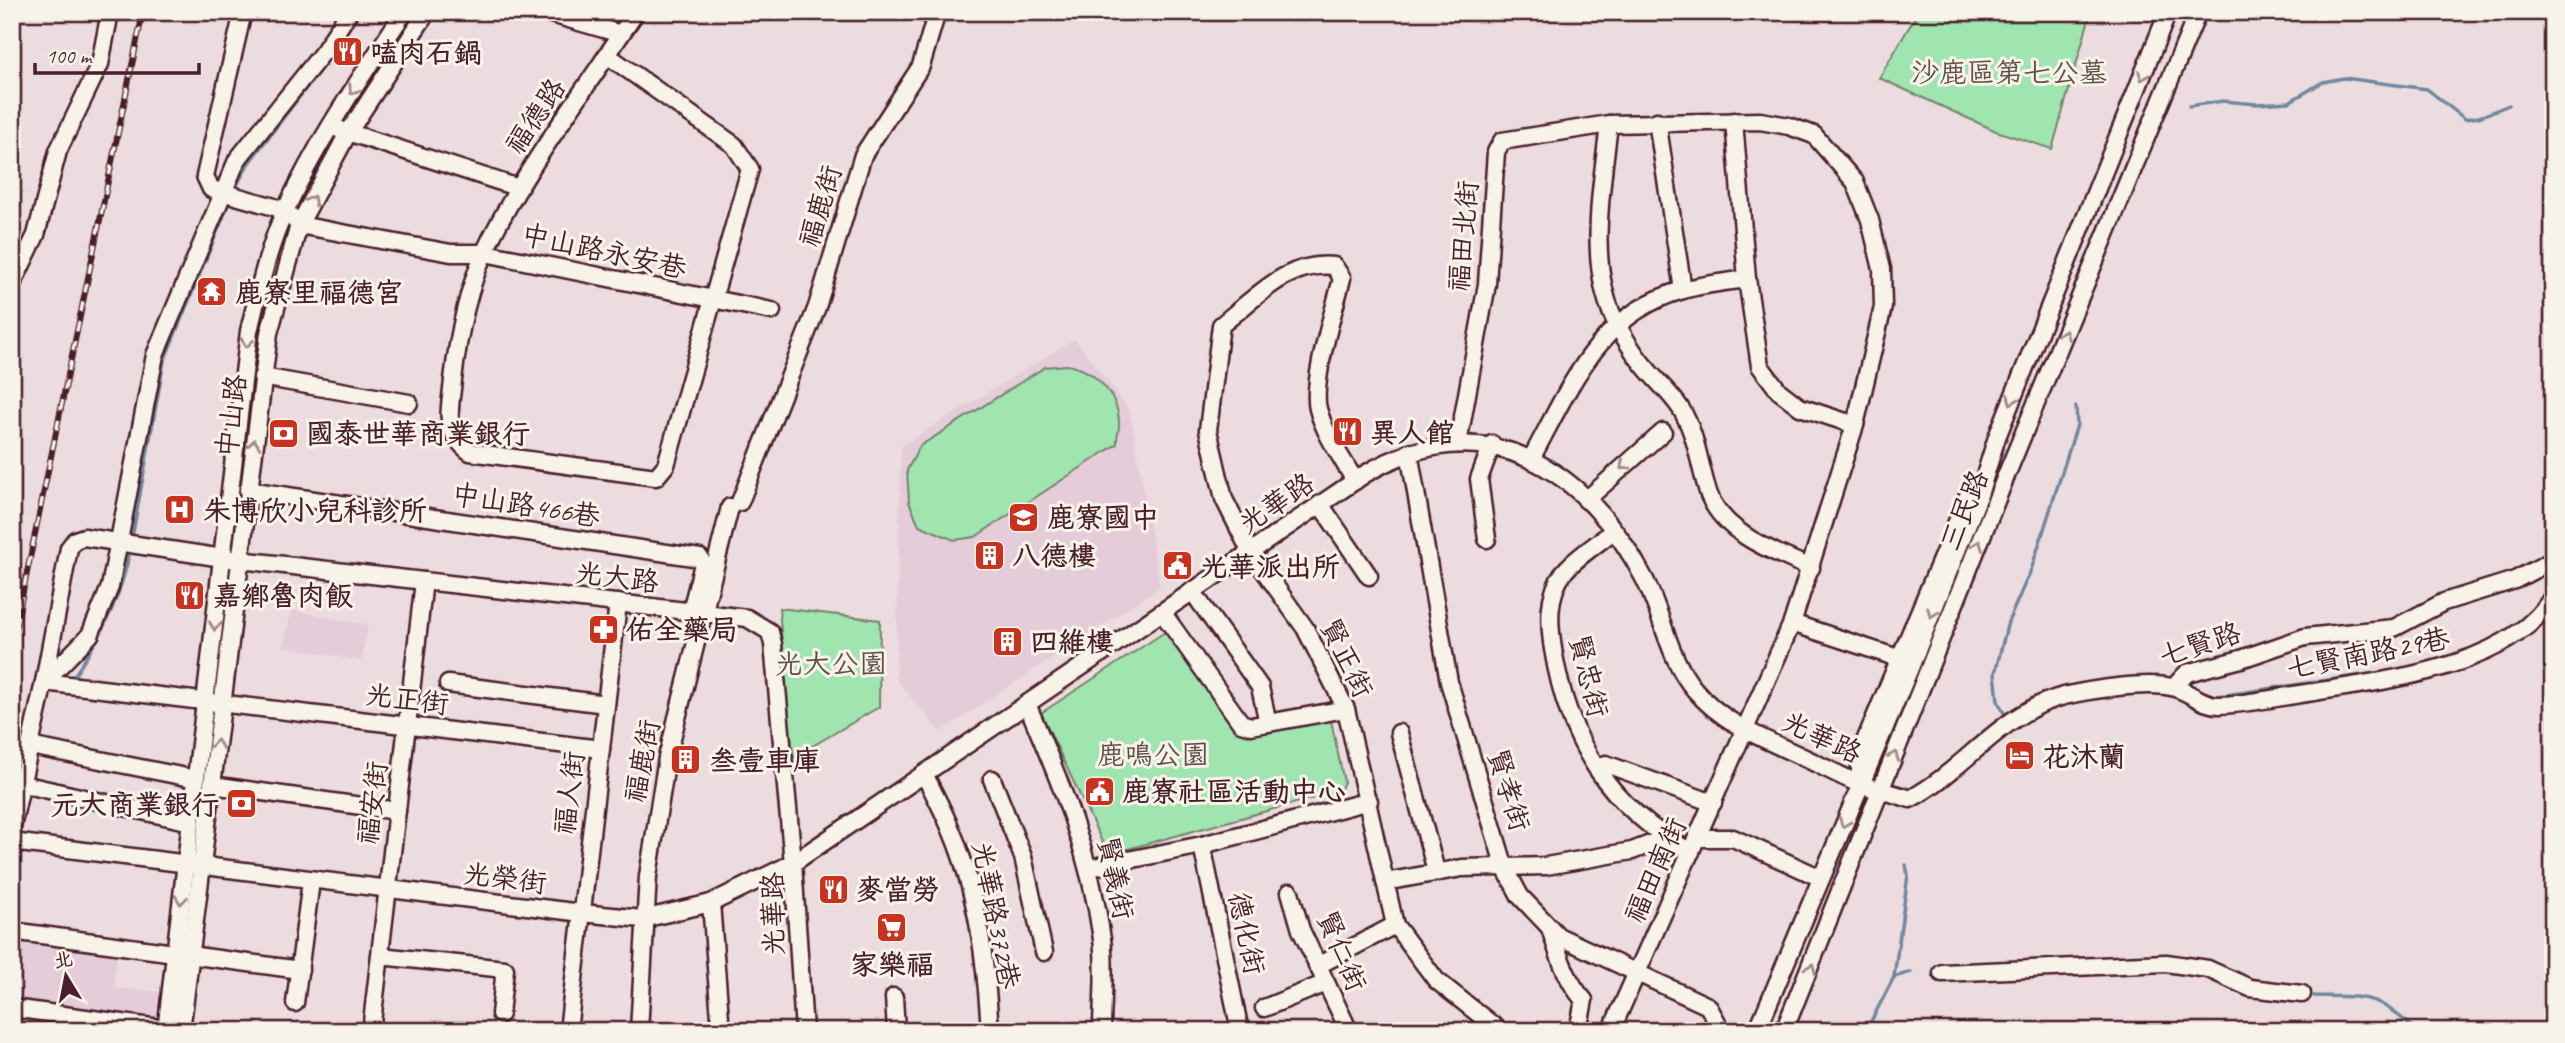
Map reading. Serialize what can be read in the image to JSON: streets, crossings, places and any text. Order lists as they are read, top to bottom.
{
  "streets": {
    "street": [
      "福德路",
      "福鹿街",
      "福田北街",
      "中山路永安巷",
      "中山路",
      "光華路",
      "中山路466巷",
      "三民路",
      "光大路",
      "七賢路",
      "七賢南路29巷",
      "賢正街",
      "賢忠街",
      "光正街",
      "賢孝街",
      "福人街",
      "福安街",
      "福田南街",
      "光榮街",
      "賢義街",
      "光華路372巷",
      "德化街",
      "賢仁街"
    ]
  },
  "crossings": [
    ["福德路", "中山路永安巷"],
    ["福德路", "中山路"],
    ["福鹿街", "中山路466巷"],
    ["福鹿街", "光大路"],
    ["福鹿街", "光榮街"],
    ["福田北街", "光華路"],
    ["福田北街", "福田南街"],
    ["中山路永安巷", "中山路"],
    ["中山路", "中山路466巷"],
    ["中山路", "光大路"],
    ["中山路", "光正街"],
    ["中山路", "光榮街"],
    ["光華路", "三民路"],
    ["光華路", "光大路"],
    ["光華路", "七賢路"],
    ["光華路", "賢正街"],
    ["光華路", "賢忠街"],
    ["光華路", "賢孝街"],
    ["光華路", "福田南街"],
    ["光華路", "光榮街"],
    ["光華路", "賢義街"],
    ["光華路", "光華路372巷"],
    ["中山路466巷", "光大路"],
    ["三民路", "七賢路"],
    ["光大路", "光正街"],
    ["光大路", "福人街"],
    ["光大路", "福安街"],
    ["光大路", "光榮街"],
    ["七賢路", "七賢南路29巷"],
    ["賢忠街", "福田南街"],
    ["光正街", "福人街"],
    ["光正街", "福安街"],
    ["賢孝街", "福田南街"],
    ["福人街", "光榮街"],
    ["福安街", "光榮街"]
  ],
  "parks": ["沙鹿區第七公墓", "光大公園", "鹿鳴公園"],
  "places": {
    "restaurant": [
      "嗑肉石鍋",
      "異人館",
      "嘉鄉魯肉飯",
      "麥當勞"
    ],
    "temple": ["鹿寮里福德宮"],
    "bank": ["國泰世華商業銀行", "元大商業銀行"],
    "hospital": ["朱博欣小兒科診所"],
    "school or university": ["鹿寮國中"],
    "building": ["八德樓", "四維樓", "叁壹車庫"],
    "public building": ["光華派出所", "鹿寮社區活動中心"],
    "pharmacy": ["佑全藥局"],
    "hotel": ["花沐蘭"],
    "supermarket": ["家樂福"]
  },
  "scale_bar": "100 m",
  "north": "top"
}
